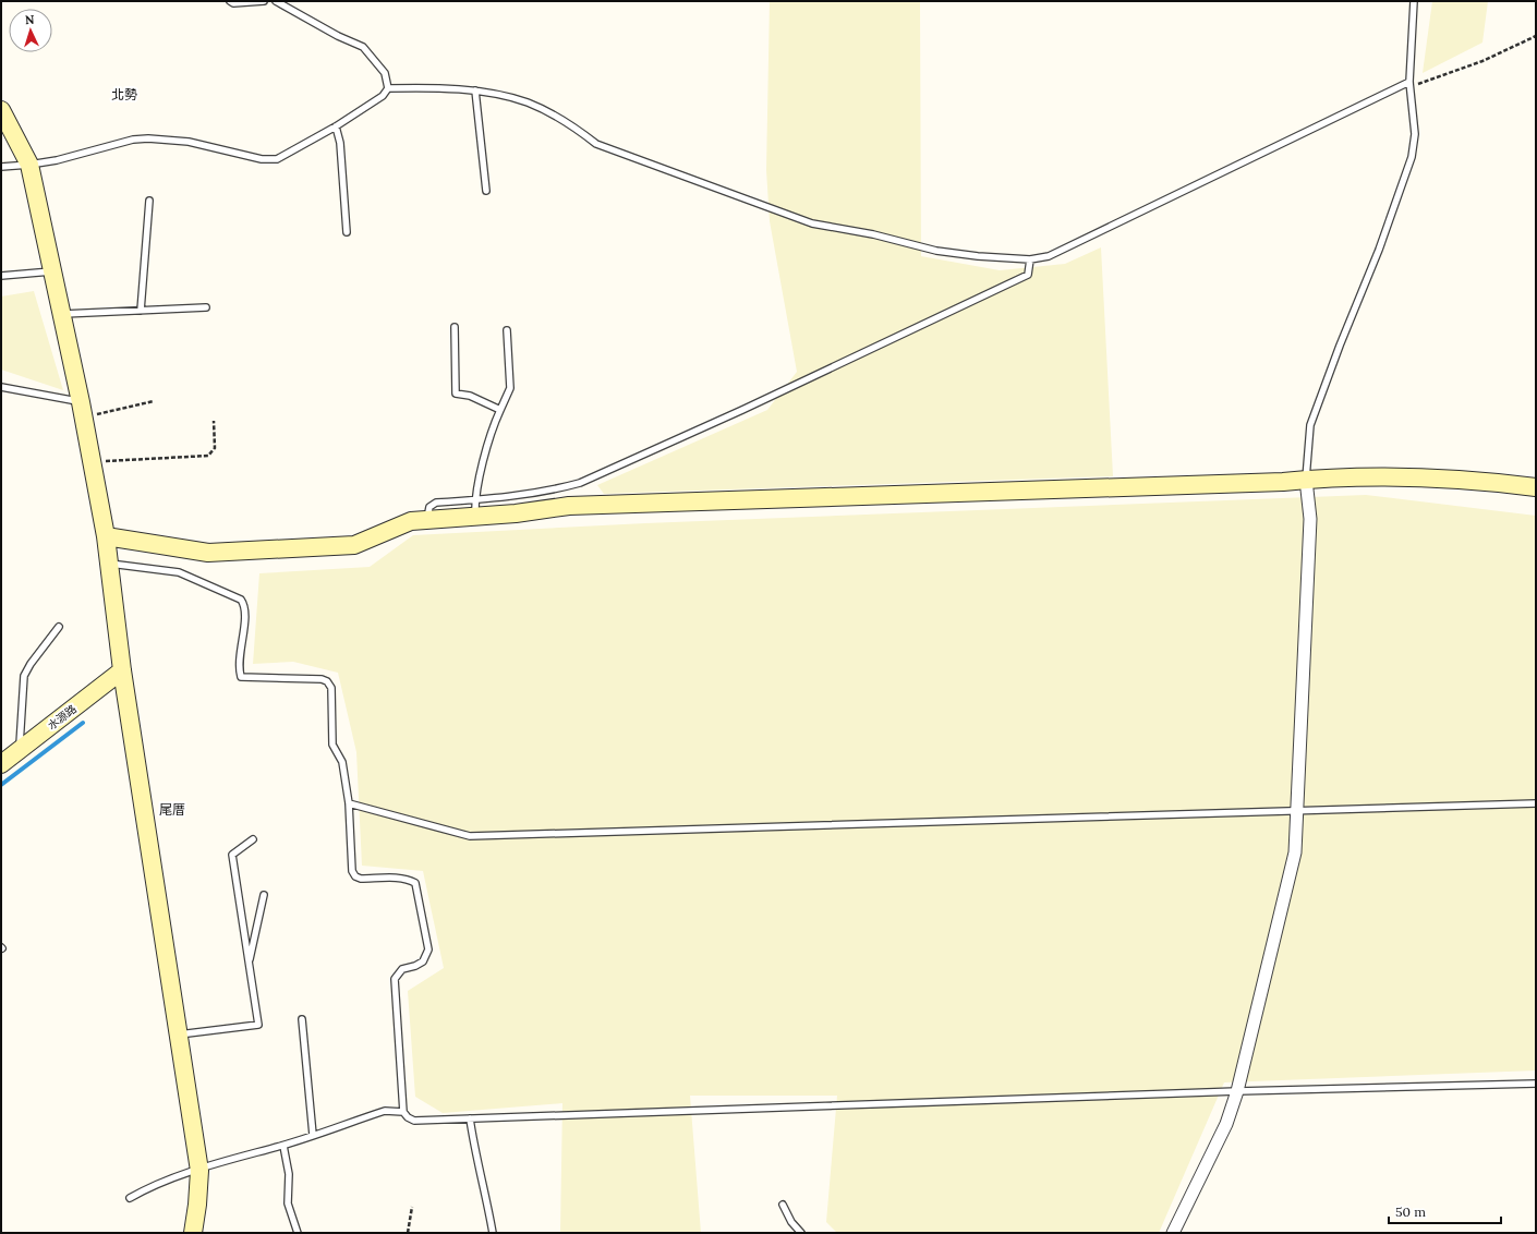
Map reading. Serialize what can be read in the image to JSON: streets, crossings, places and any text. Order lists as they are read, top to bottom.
{
  "streets": {
    "street": ["水源路"]
  },
  "districts": ["北勢", "尾厝"],
  "scale_bar": "50 m",
  "north": "top"
}
